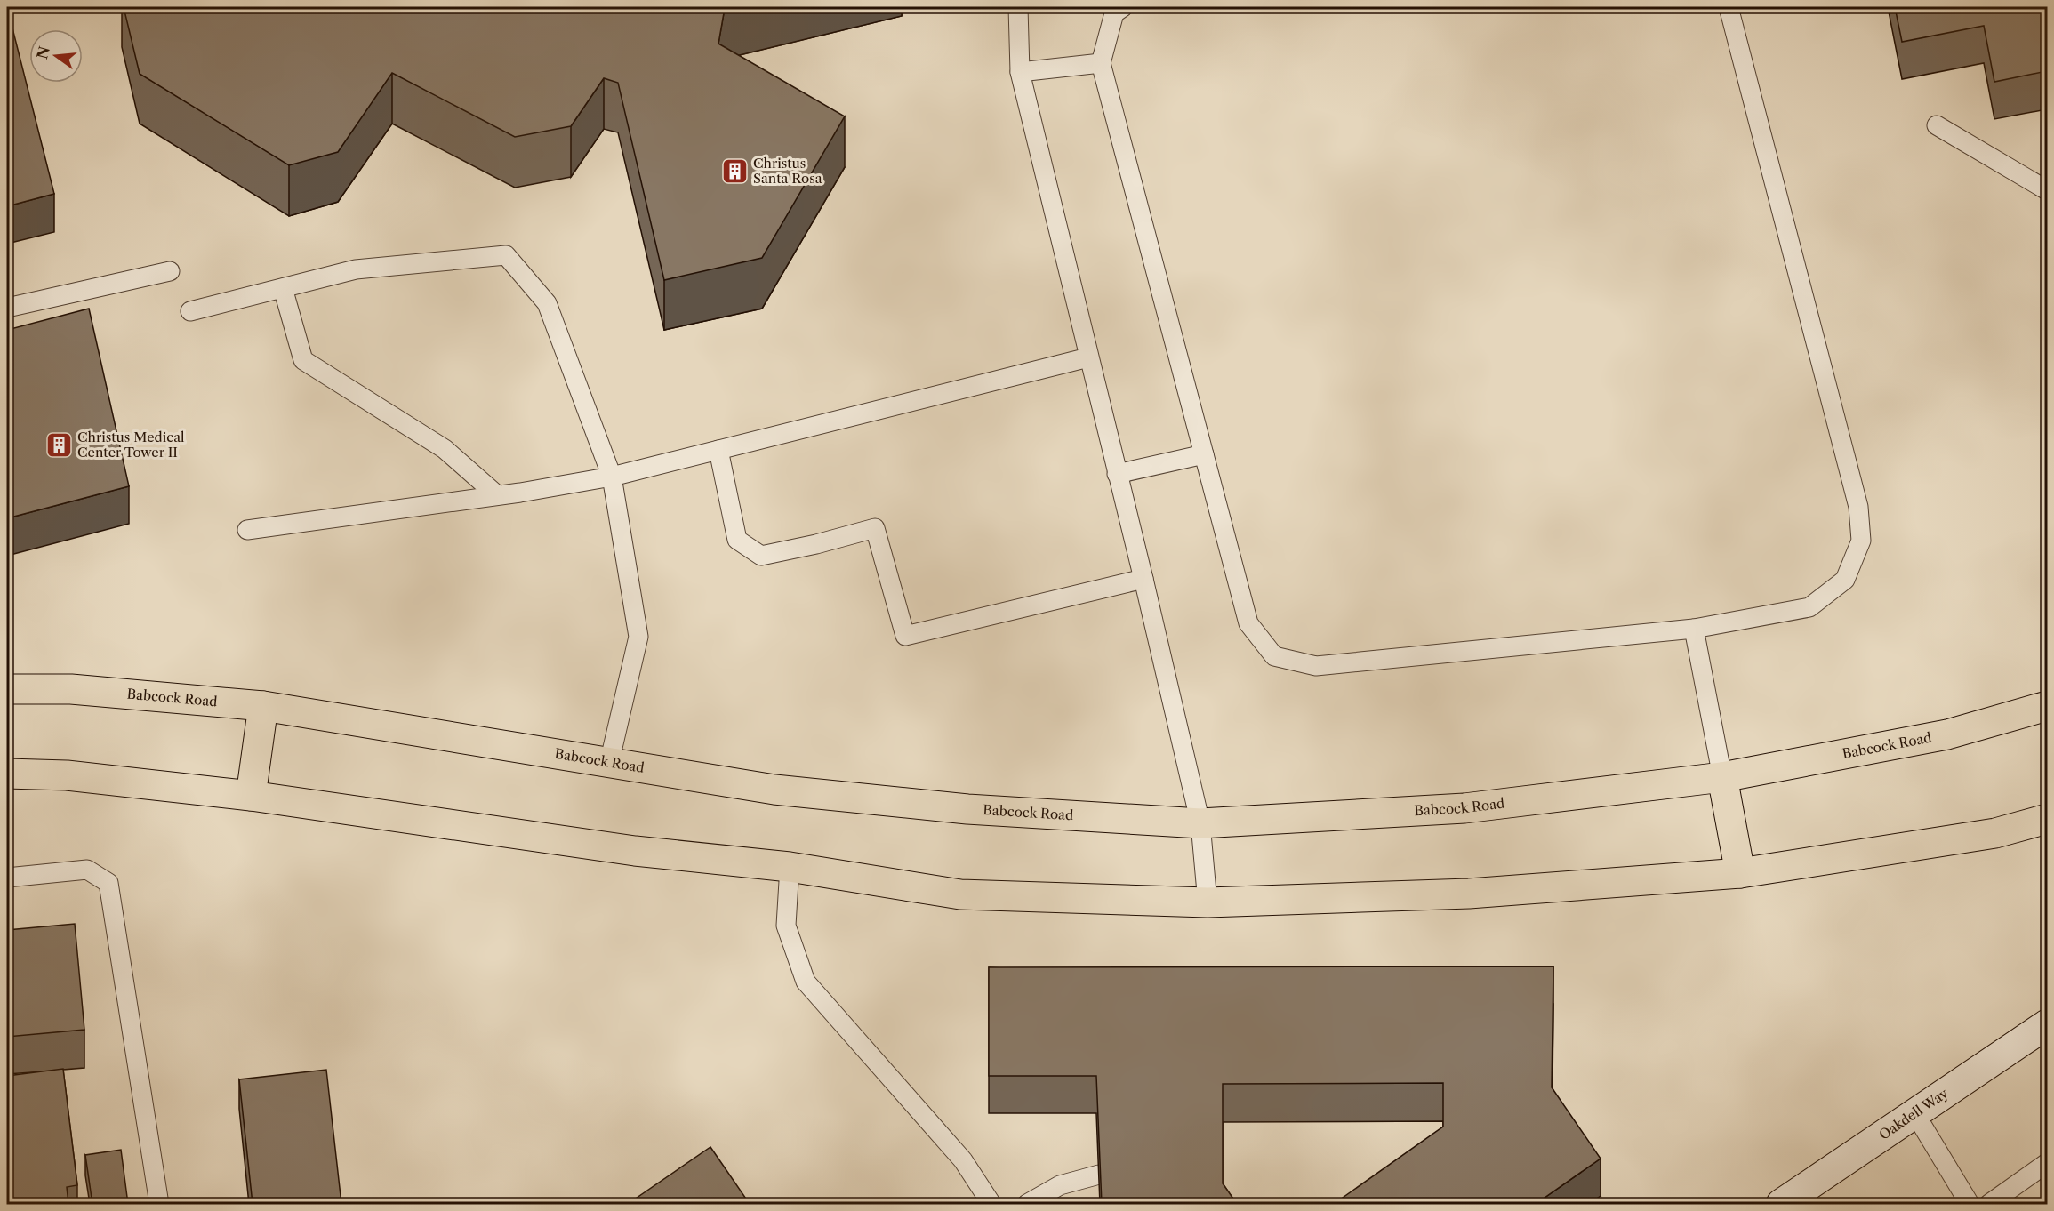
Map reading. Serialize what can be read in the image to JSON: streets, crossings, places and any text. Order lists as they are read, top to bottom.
{
  "streets": {
    "main road": ["Babcock Road"],
    "street": ["Oakdell Way"]
  },
  "places": {
    "building": ["Christus Santa Rosa", "Christus Medical Center Tower II"]
  },
  "north": "left"
}
